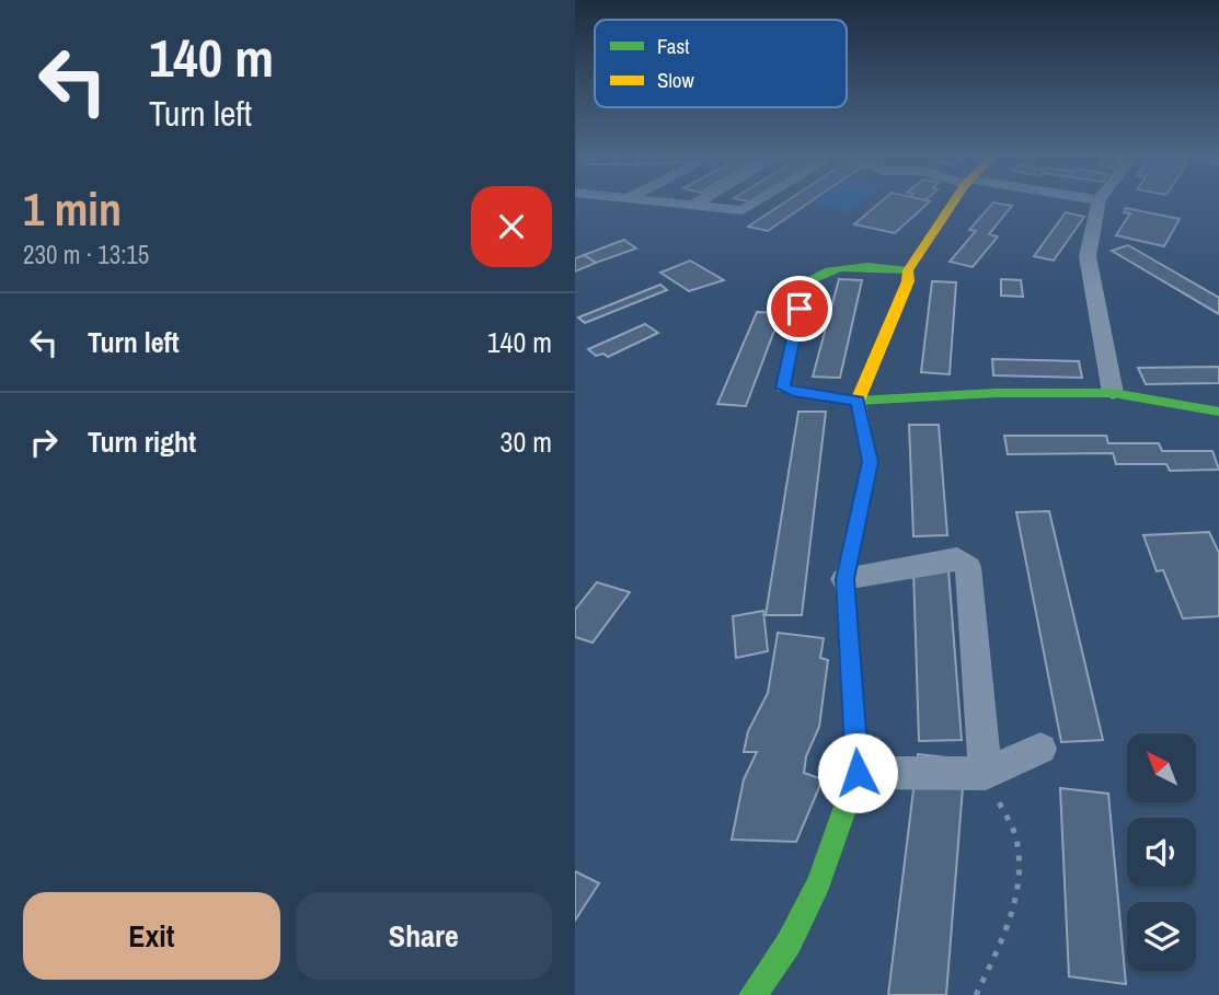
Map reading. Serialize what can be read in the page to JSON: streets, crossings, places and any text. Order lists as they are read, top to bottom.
{
  "legend": ["Fast", "Slow"],
  "north": "top left",
  "page": {
    "turn": ["140 m", "Turn left"],
    "heading": ["1 min", "230 m · 13:15"],
    "list": [
      {
        "name": "Turn left",
        "value": "140 m"
      },
      {
        "name": "Turn right",
        "value": "30 m"
      }
    ],
    "buttons": ["Exit", "Share"]
  }
}
